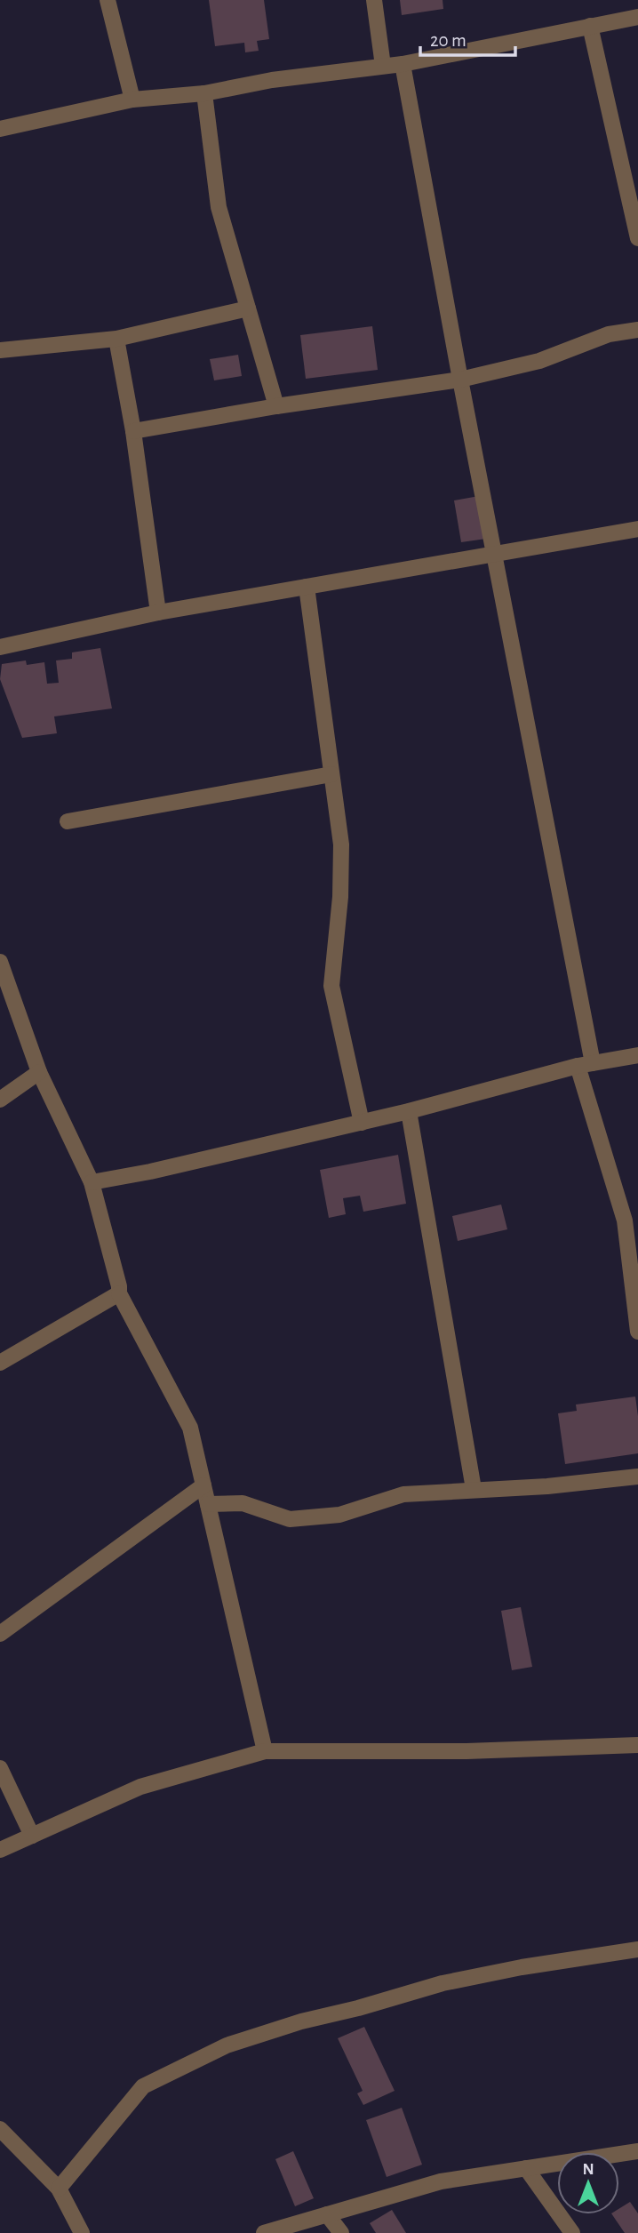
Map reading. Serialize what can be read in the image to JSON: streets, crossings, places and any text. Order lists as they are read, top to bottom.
{
  "scale_bar": "20 m",
  "north": "top"
}
